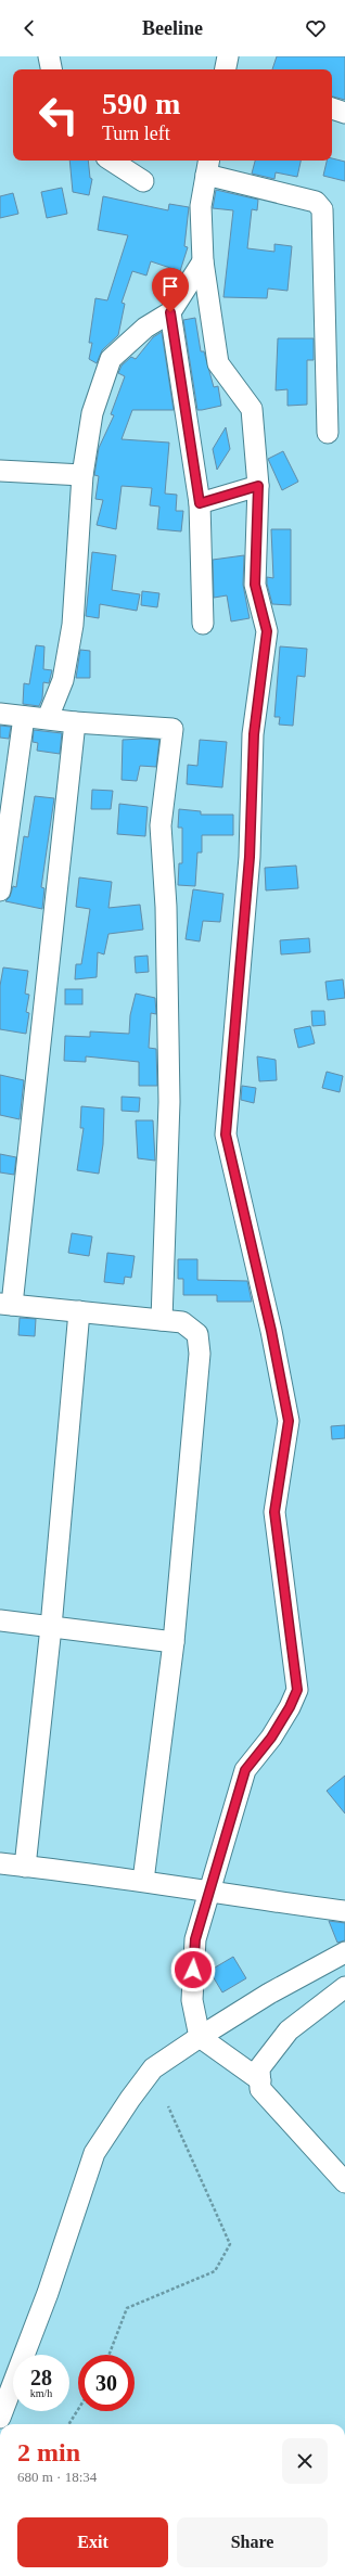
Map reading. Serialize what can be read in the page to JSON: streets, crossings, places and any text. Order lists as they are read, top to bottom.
{
  "page": {
    "header": "Beeline",
    "turn": ["590 m", "Turn left"],
    "speed": "28 km/h",
    "limit": "30",
    "heading": ["2 min", "680 m · 18:34"],
    "buttons": ["Exit", "Share"]
  }
}
